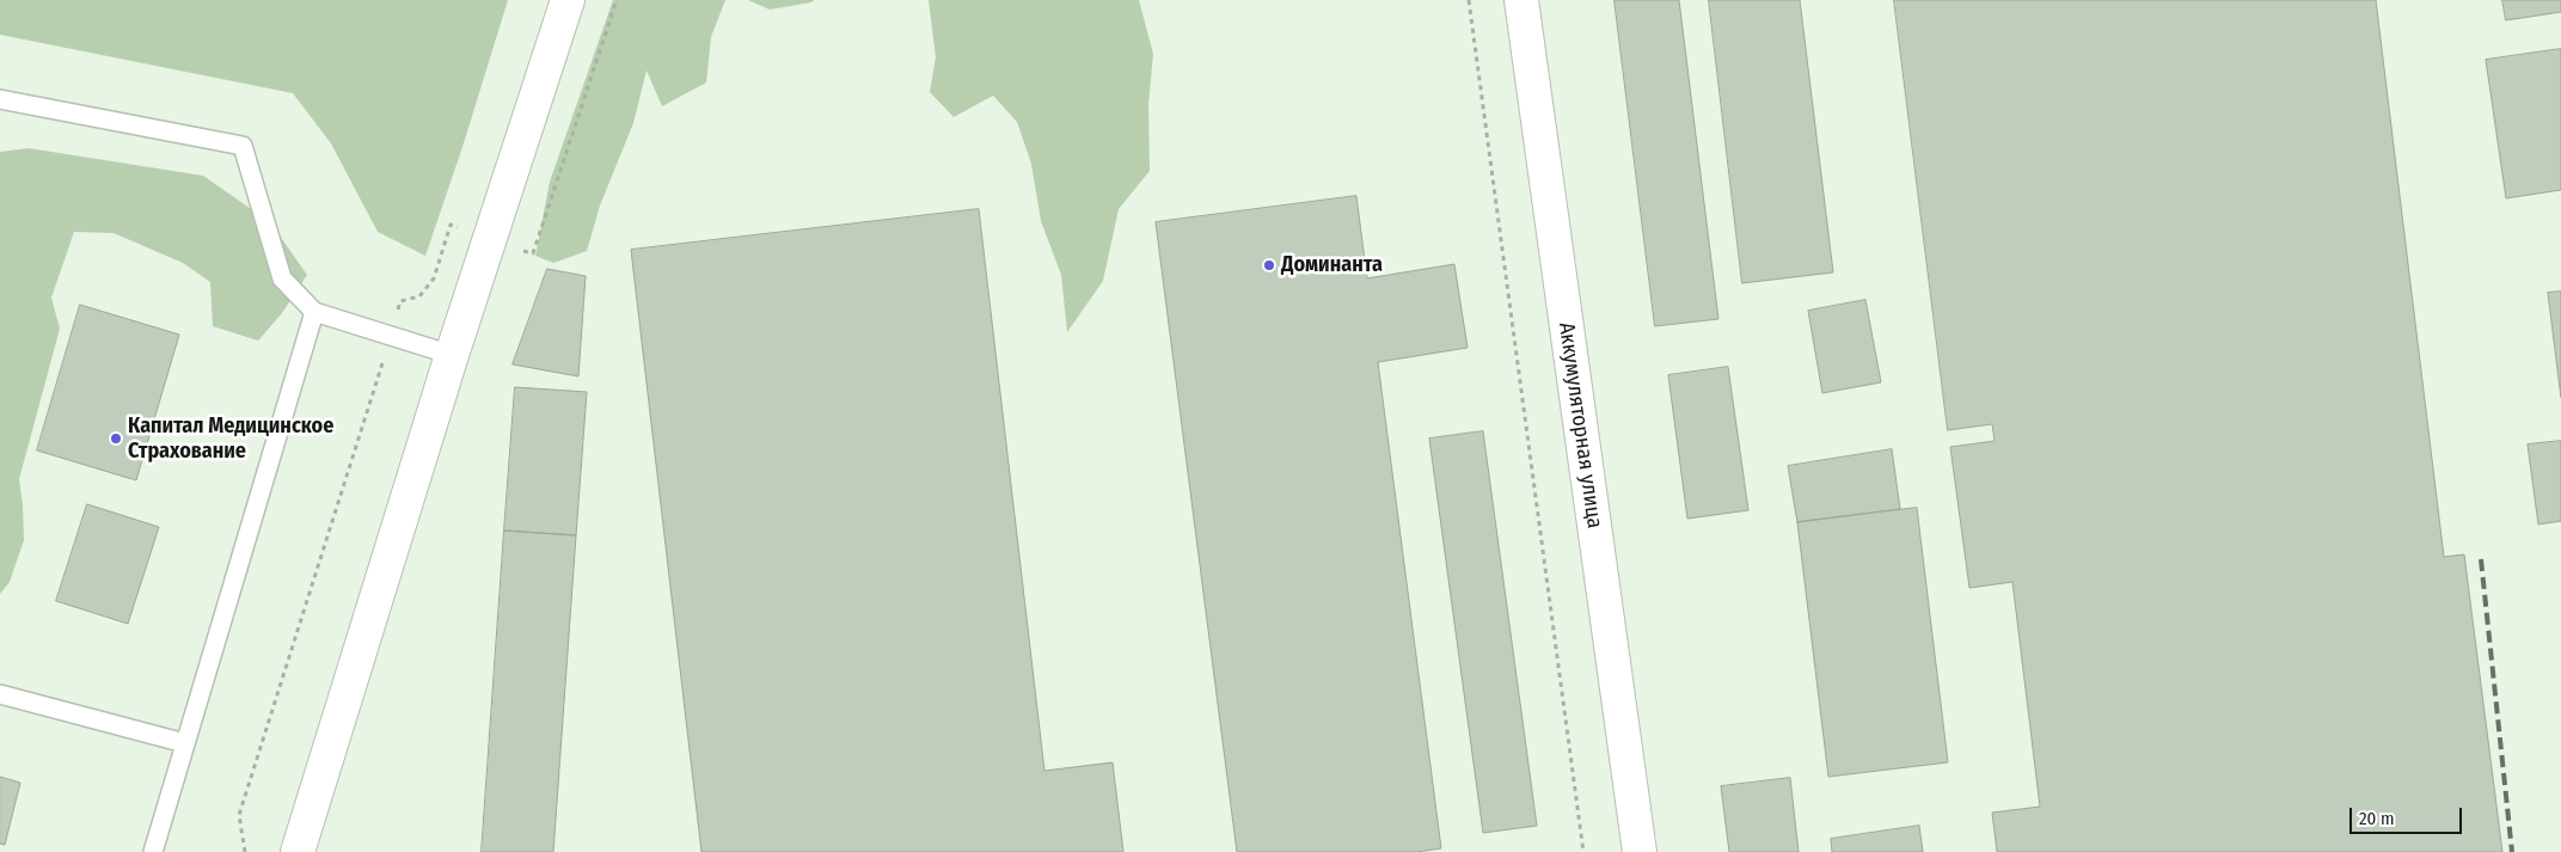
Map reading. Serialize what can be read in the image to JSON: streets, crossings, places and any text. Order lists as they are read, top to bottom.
{
  "streets": {
    "street": ["Аккумуляторная улица"]
  },
  "places": ["Доминанта", "Капитал Медицинское Страхование"],
  "scale_bar": "20 m"
}
